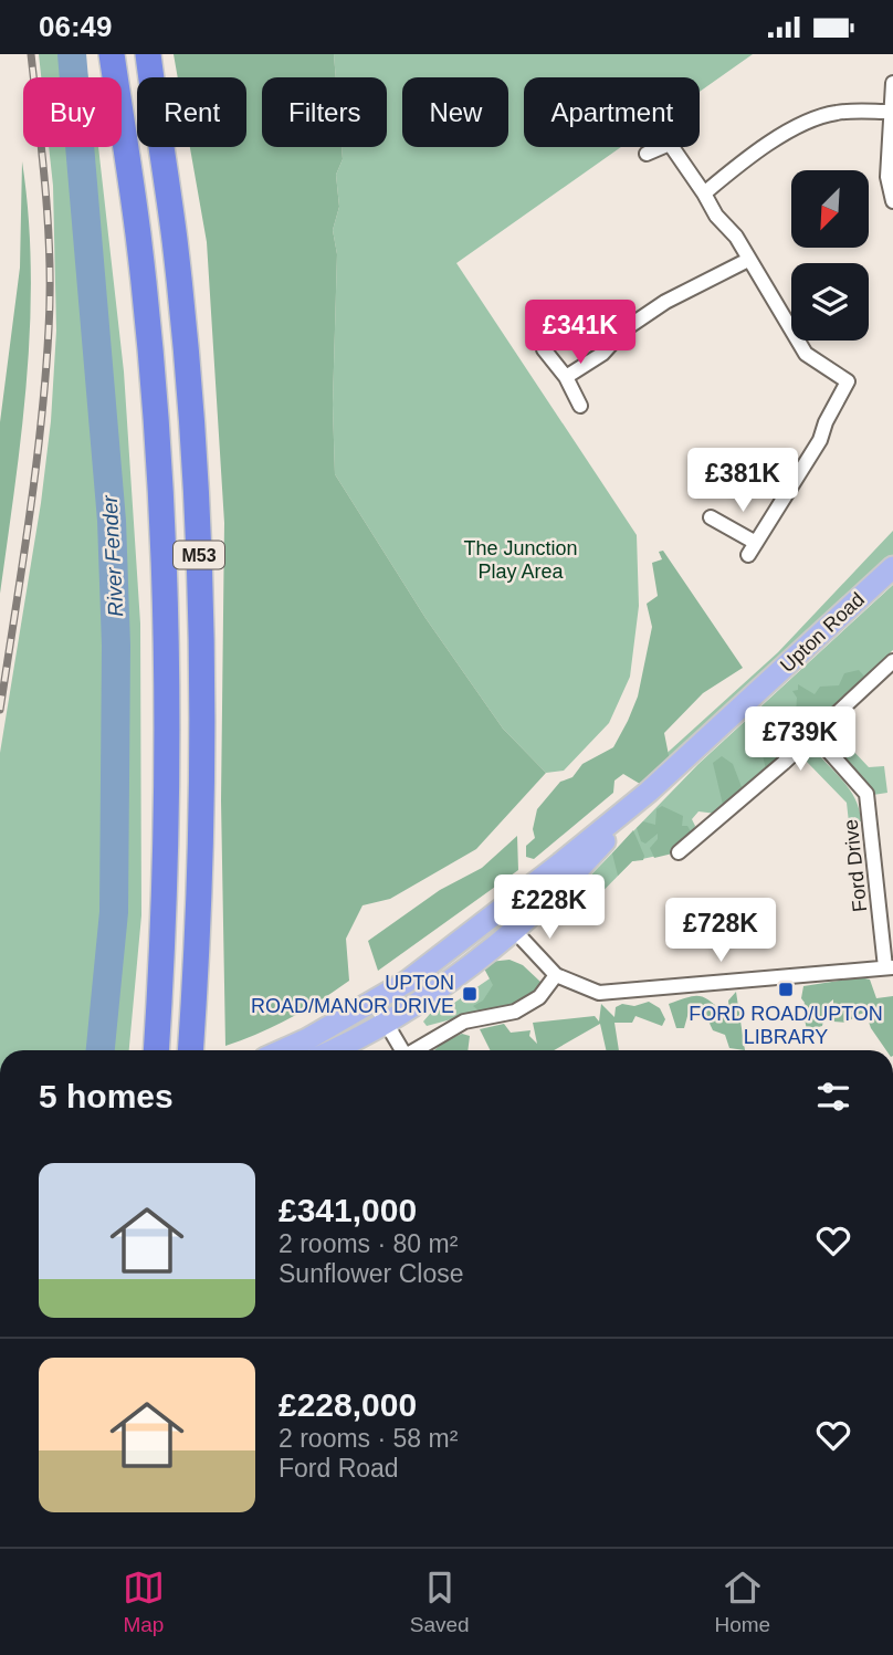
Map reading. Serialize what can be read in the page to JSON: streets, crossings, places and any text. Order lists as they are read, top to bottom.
{
  "streets": {
    "highway": ["M53"],
    "main road": ["Upton Road"],
    "street": ["Ford Drive"]
  },
  "water": ["River Fender"],
  "parks": ["The Junction Play Area"],
  "places": {
    "transit": ["FORD ROAD/UPTON LIBRARY", "UPTON ROAD/MANOR DRIVE"]
  },
  "north": "bottom left",
  "page": {
    "status": "06:49",
    "chip": [
      "Buy",
      "Rent",
      "Filters",
      "New",
      "Apartment"
    ],
    "price": [
      "£341K",
      "£381K",
      "£739K",
      "£228K",
      "£728K"
    ],
    "heading": "5 homes",
    "list": [
      {
        "name": "£341,000",
        "note": "2 rooms · 80 m² · Sunflower Close"
      },
      {
        "name": "£228,000",
        "note": "2 rooms · 58 m² · Ford Road"
      }
    ],
    "tabs": ["Map", "Saved", "Home"]
  }
}
